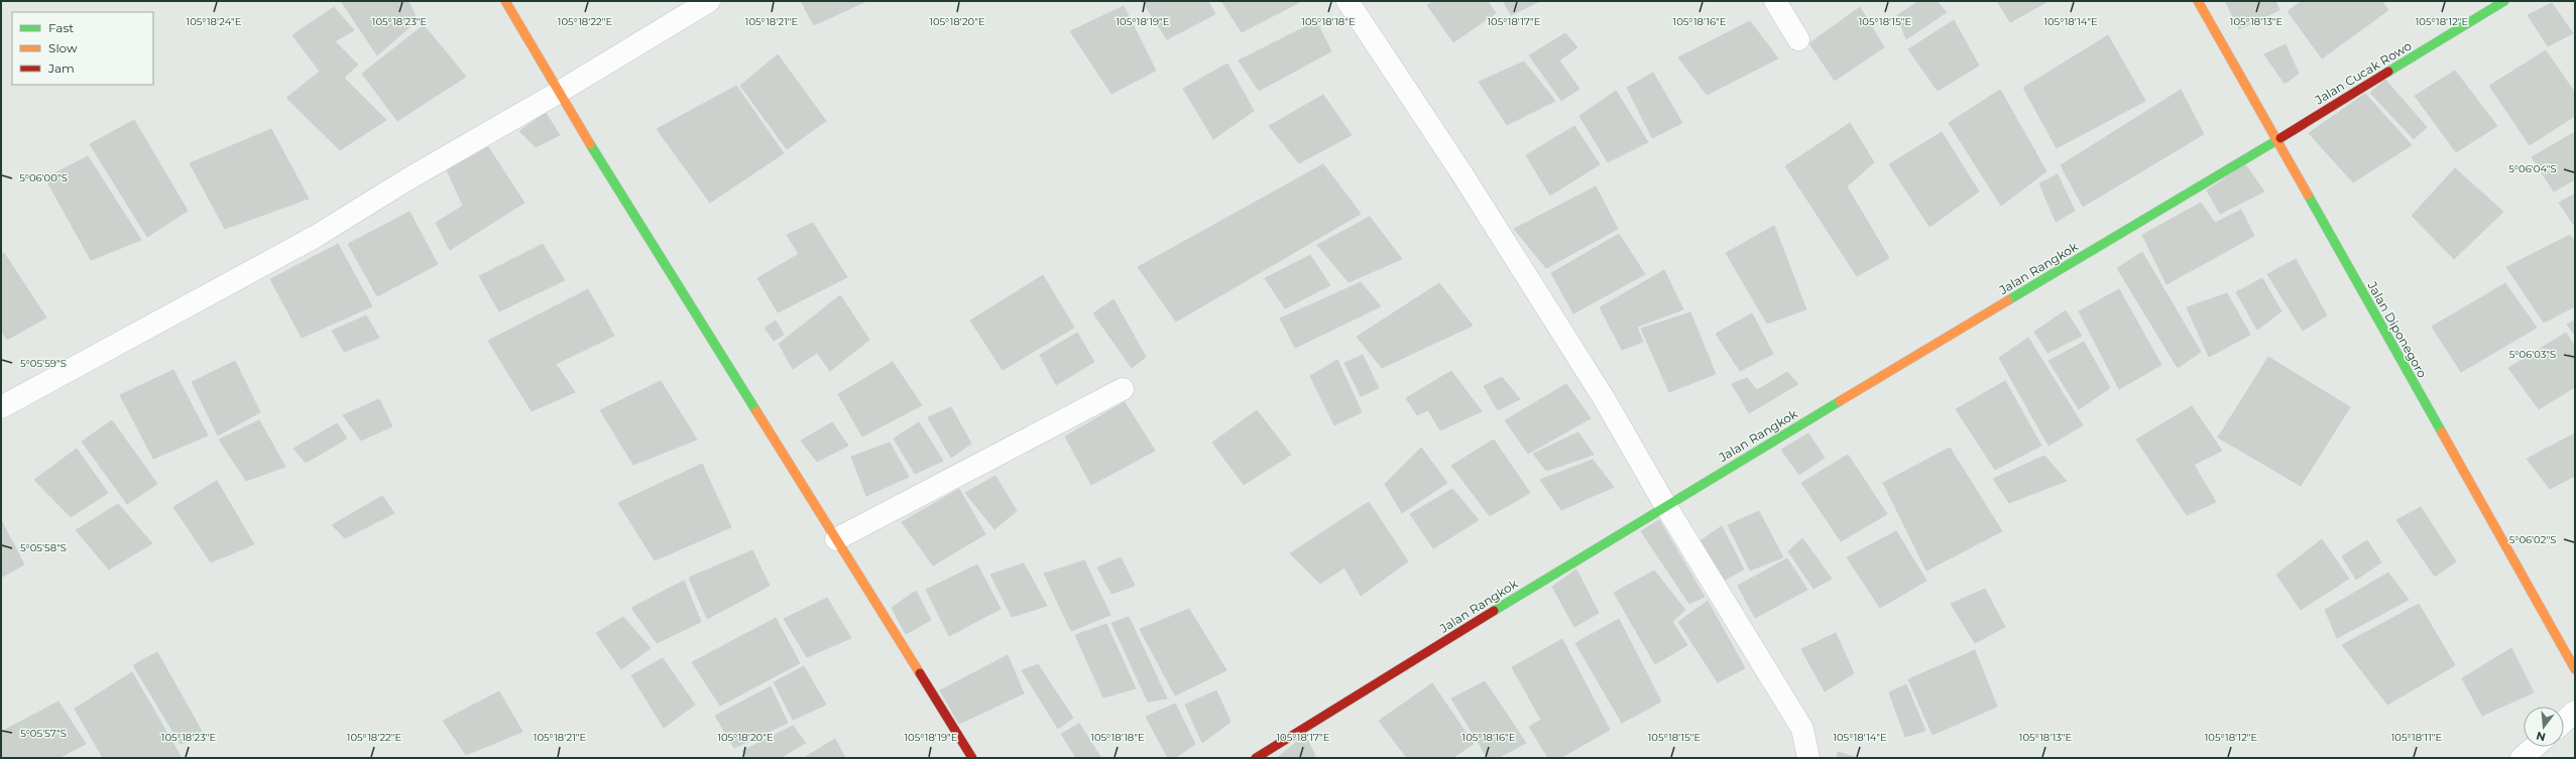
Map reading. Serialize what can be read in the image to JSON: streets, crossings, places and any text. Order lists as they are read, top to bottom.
{
  "streets": {
    "street": ["Jalan Cucak Rowo", "Jalan Rangkok", "Jalan Diponegoro"]
  },
  "crossings": [
    ["Jalan Cucak Rowo", "Jalan Rangkok"],
    ["Jalan Cucak Rowo", "Jalan Diponegoro"],
    ["Jalan Rangkok", "Jalan Diponegoro"]
  ],
  "legend": ["Fast", "Slow", "Jam"],
  "north": "bottom",
  "coordinates": [
    "105°18'24\"E",
    "105°18'23\"E",
    "105°18'22\"E",
    "105°18'21\"E",
    "105°18'20\"E",
    "105°18'19\"E",
    "105°18'18\"E",
    "105°18'17\"E",
    "105°18'16\"E",
    "105°18'15\"E",
    "105°18'14\"E",
    "105°18'13\"E",
    "105°18'12\"E",
    "5°06'04\"S",
    "5°06'00\"S",
    "5°06'03\"S",
    "5°05'59\"S",
    "5°06'02\"S",
    "5°05'58\"S",
    "5°05'57\"S",
    "105°18'11\"E"
  ]
}
